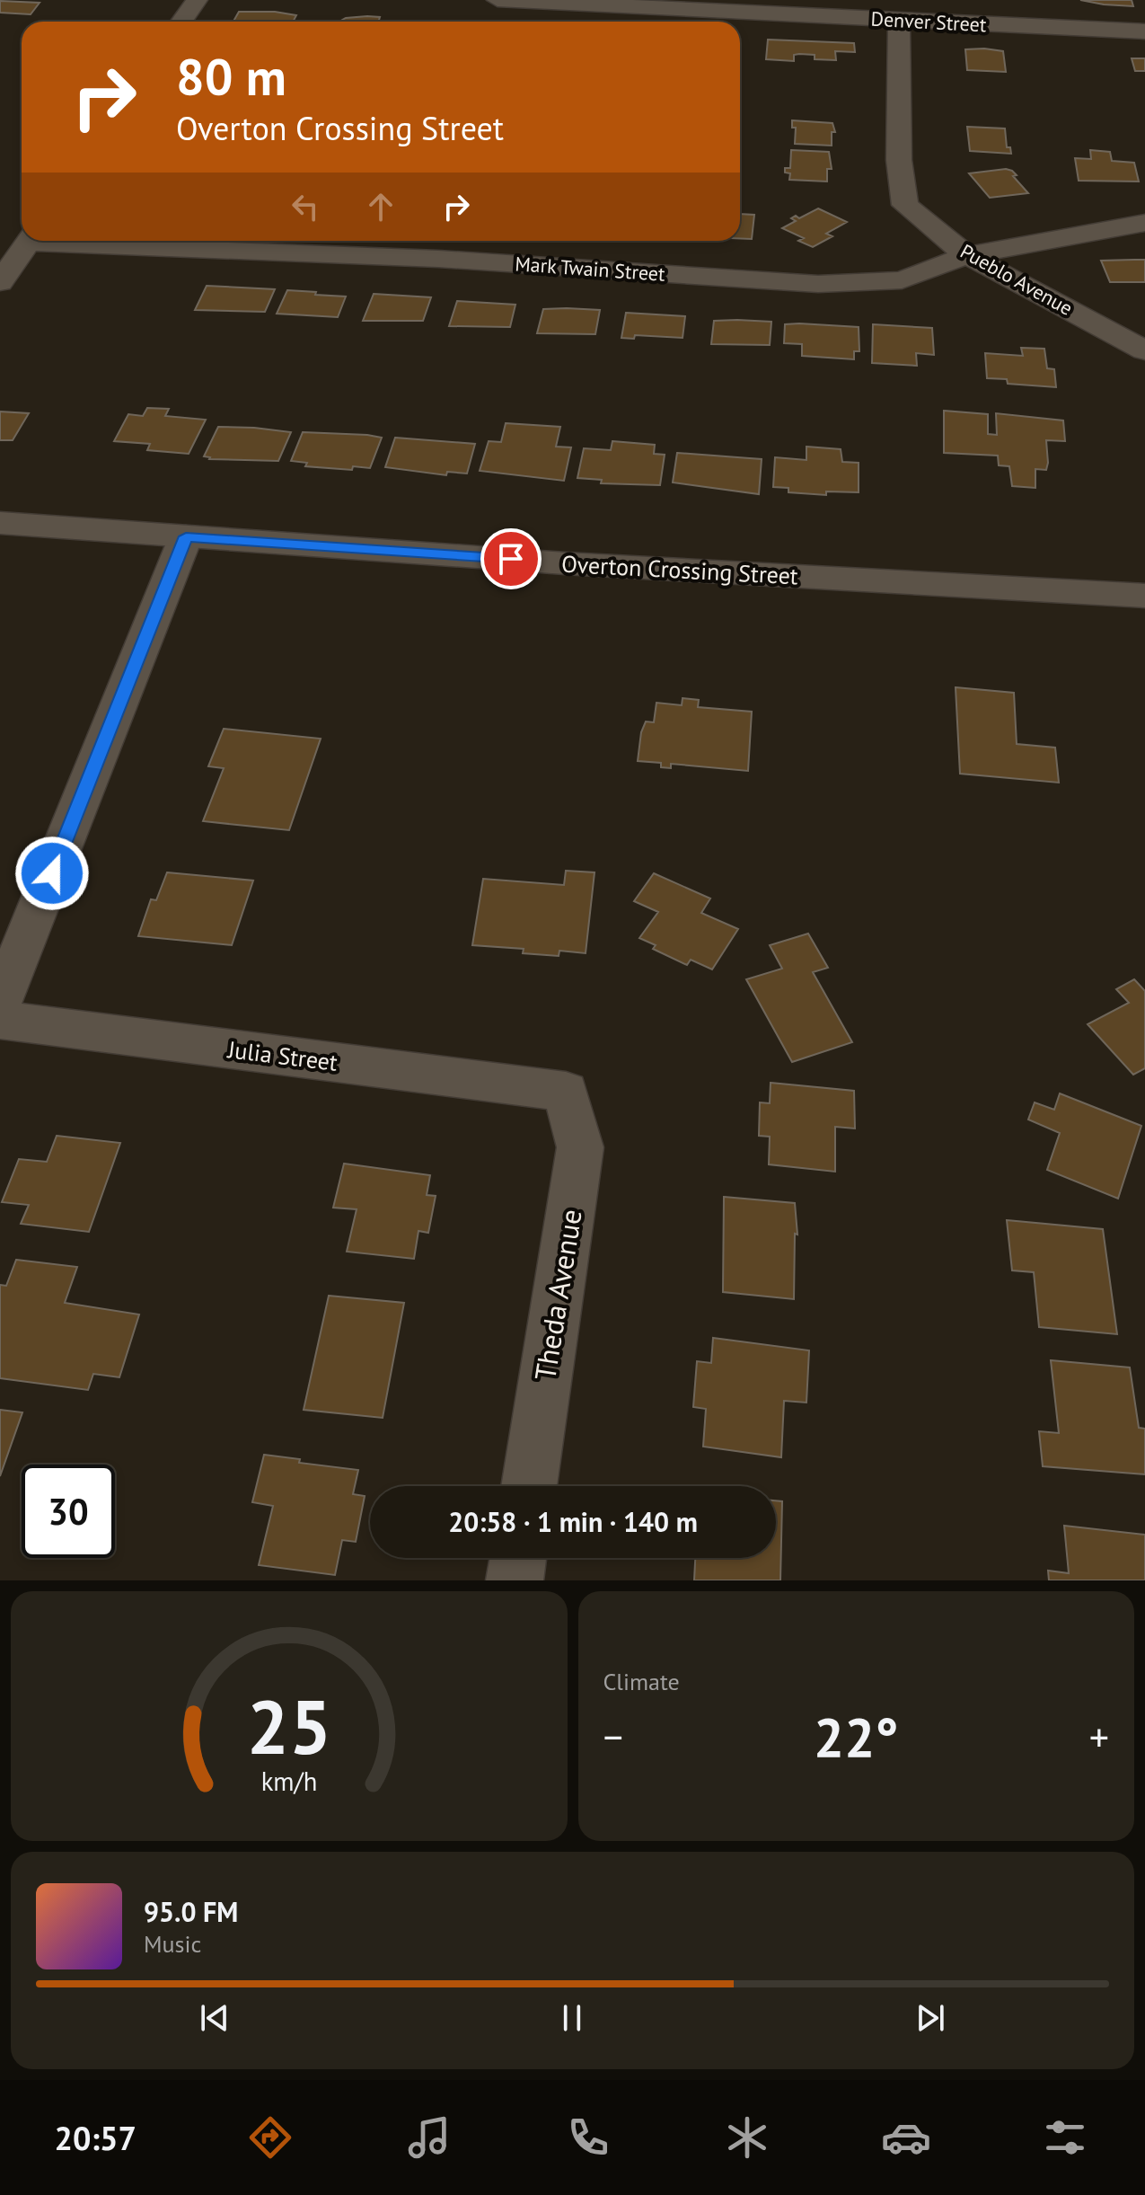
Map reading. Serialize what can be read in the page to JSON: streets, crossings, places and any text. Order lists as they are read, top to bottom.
{
  "streets": {
    "street": [
      "Denver Street",
      "Mark Twain Street",
      "Pueblo Avenue",
      "Overton Crossing Street",
      "Julia Street",
      "Theda Avenue"
    ]
  },
  "crossings": [
    ["Denver Street", "Pueblo Avenue"],
    ["Mark Twain Street", "Pueblo Avenue"],
    ["Julia Street", "Theda Avenue"]
  ],
  "page": {
    "turn": ["80 m", "Overton Crossing Street"],
    "limit": "30",
    "trip": "20:58 · 1 min · 140 m",
    "tile": "Climate",
    "heat": ["−", "22°", "+"],
    "song": ["95.0 FM", "Music"],
    "tabs": "20:57",
    "gauge": ["25", "km/h"]
  }
}
